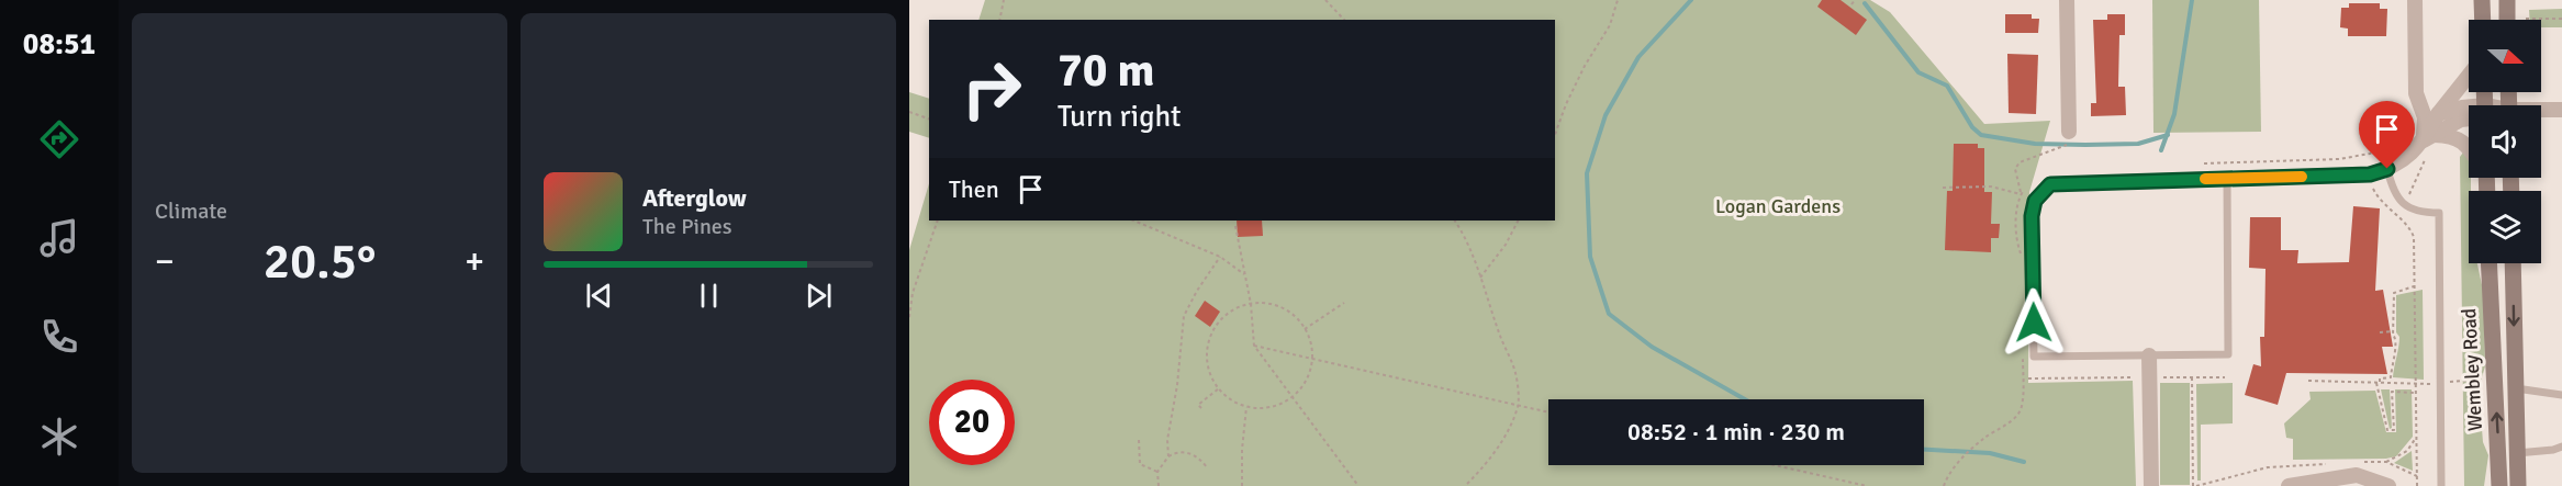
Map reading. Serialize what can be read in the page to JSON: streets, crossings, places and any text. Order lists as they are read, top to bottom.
{
  "streets": {
    "main road": ["Wembley Road"]
  },
  "parks": ["Logan Gardens"],
  "north": "right",
  "page": {
    "tabs": "08:51",
    "tile": "Climate",
    "turn": ["70 m", "Turn right"],
    "then": "Then",
    "song": ["Afterglow", "The Pines"],
    "heat": ["−", "20.5°", "+"],
    "limit": "20",
    "trip": "08:52 · 1 min · 230 m"
  }
}
